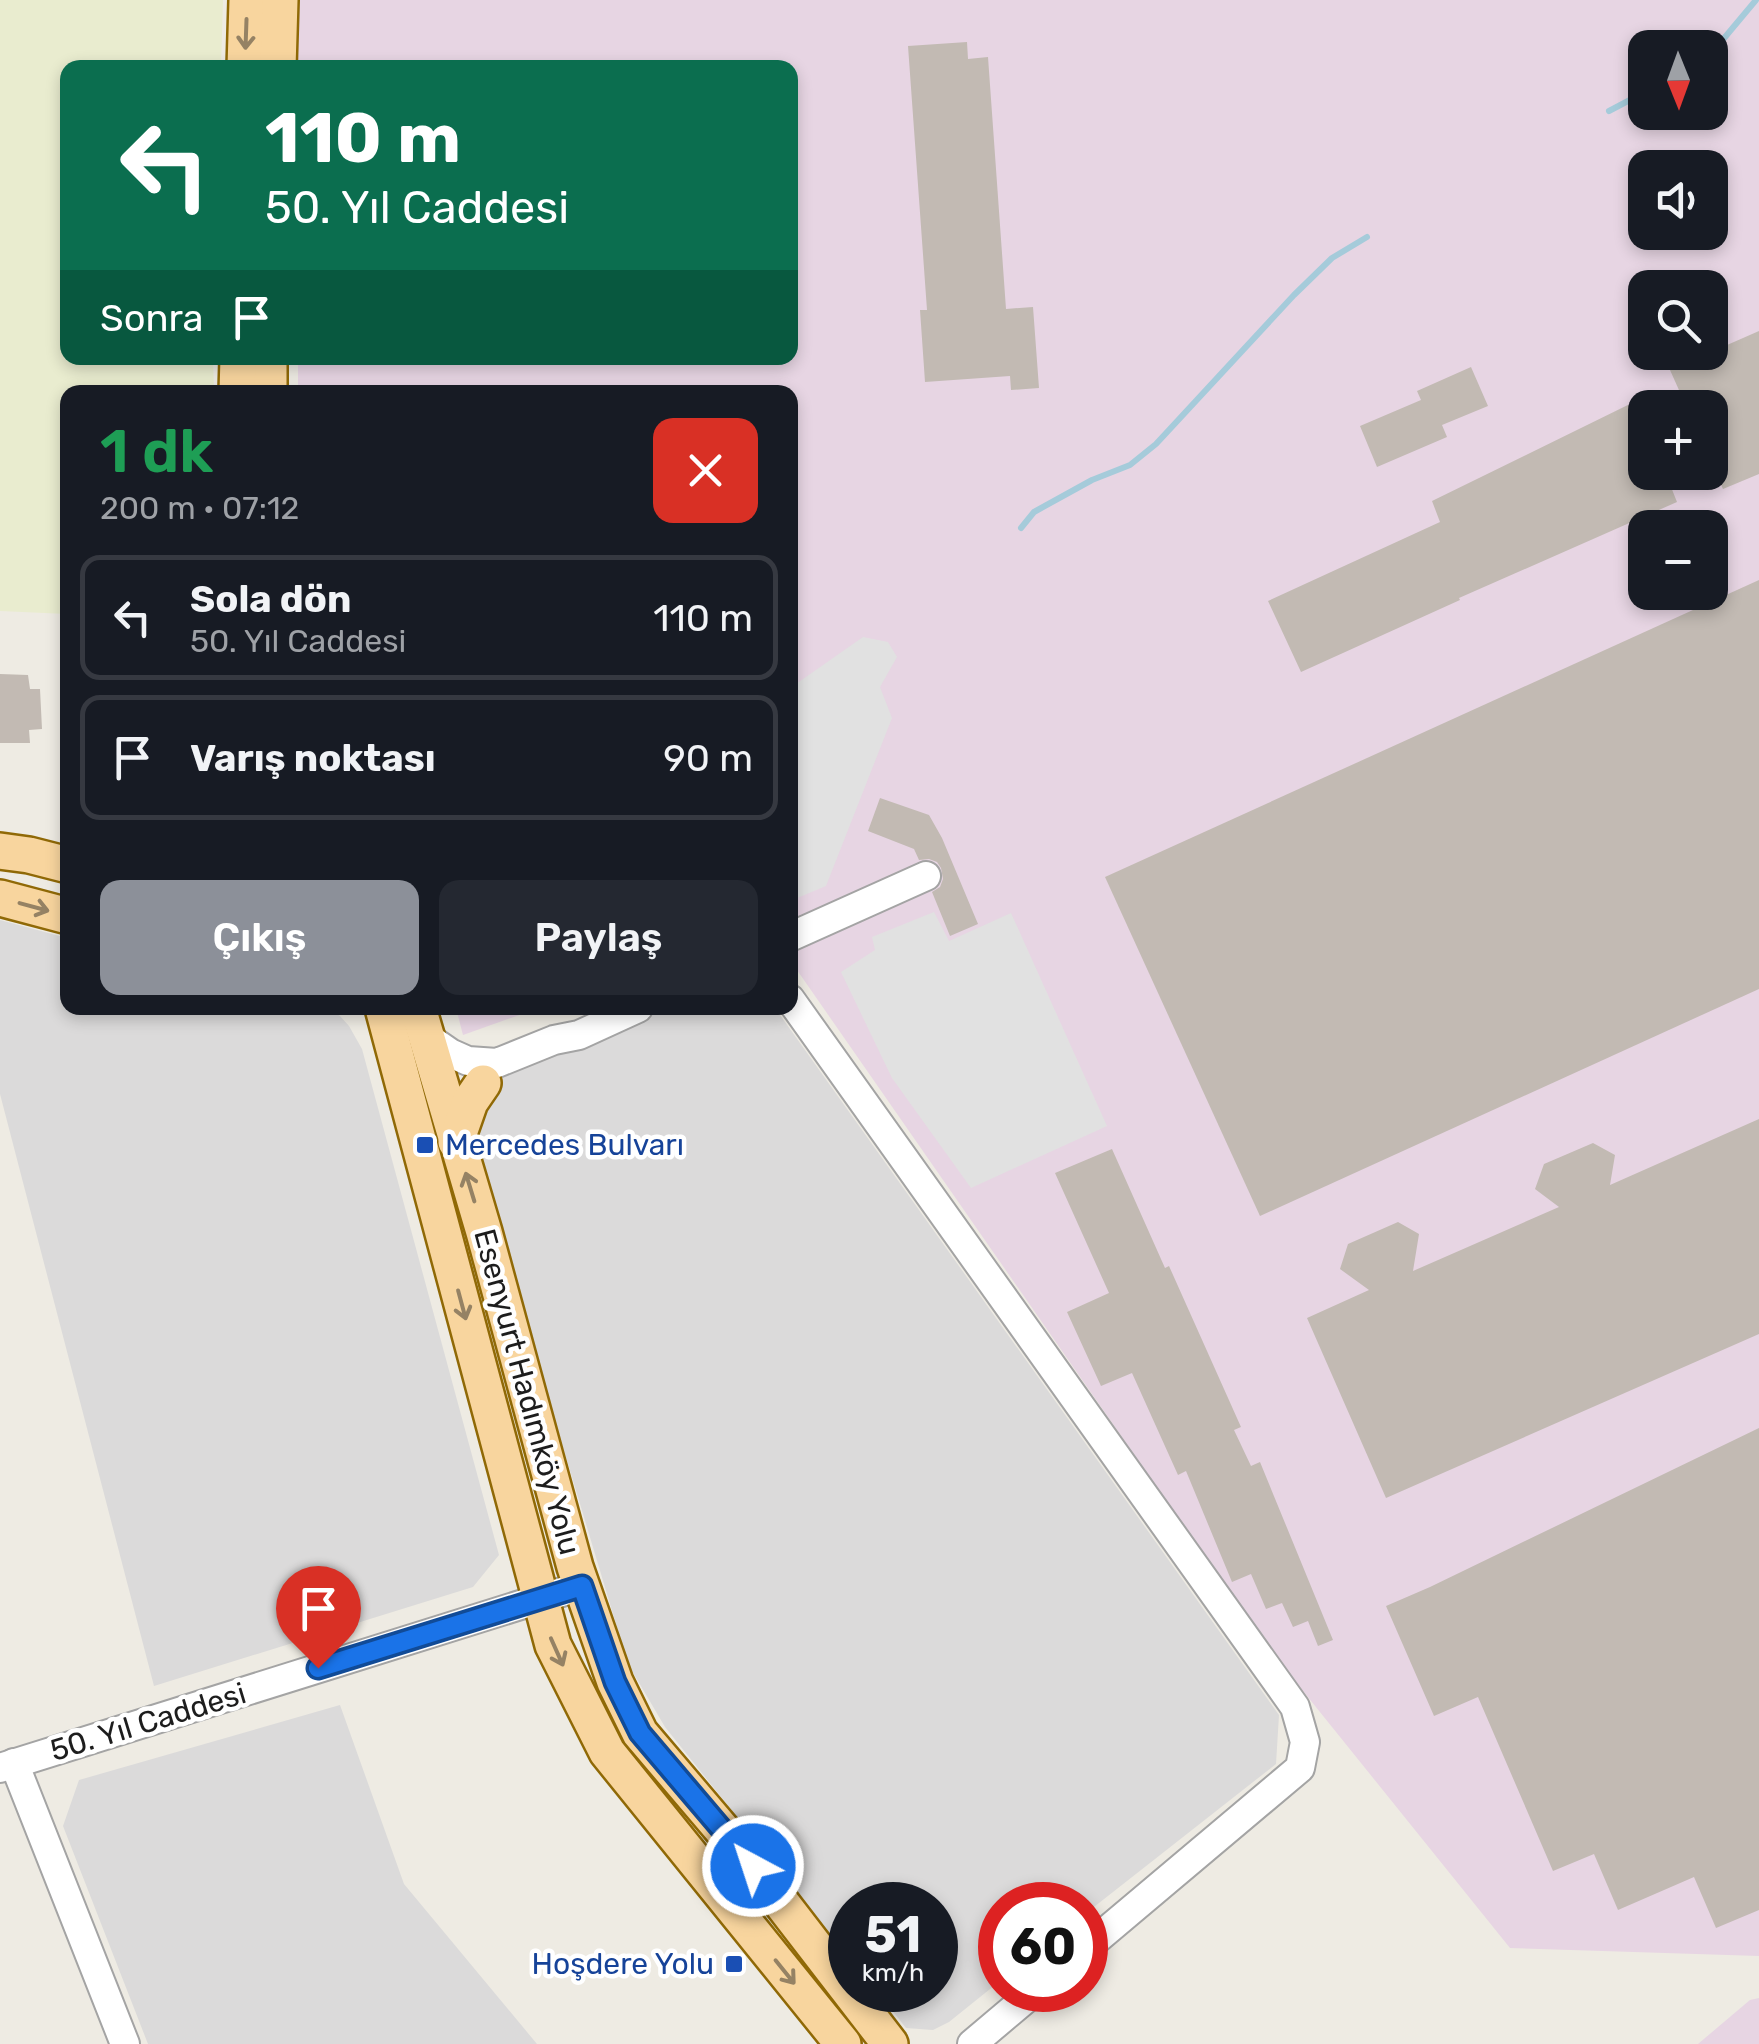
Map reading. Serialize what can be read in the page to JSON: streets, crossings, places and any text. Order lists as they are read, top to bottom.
{
  "streets": {
    "main road": ["Esenyurt Hadımköy Yolu"],
    "street": ["50. Yıl Caddesi"]
  },
  "crossings": [
    ["Esenyurt Hadımköy Yolu", "50. Yıl Caddesi"]
  ],
  "places": {
    "transit": ["Mercedes Bulvarı", "Hoşdere Yolu"]
  },
  "north": "bottom",
  "page": {
    "map_buttons": ["+", "−"],
    "turn": ["110 m", "50. Yıl Caddesi"],
    "then": "Sonra",
    "heading": ["1 dk", "200 m · 07:12"],
    "list": [
      {
        "name": "Sola dön",
        "note": "50. Yıl Caddesi",
        "value": "110 m"
      },
      {
        "name": "Varış noktası",
        "value": "90 m"
      }
    ],
    "buttons": ["Çıkış", "Paylaş"],
    "speed": "51 km/h",
    "limit": "60"
  }
}
